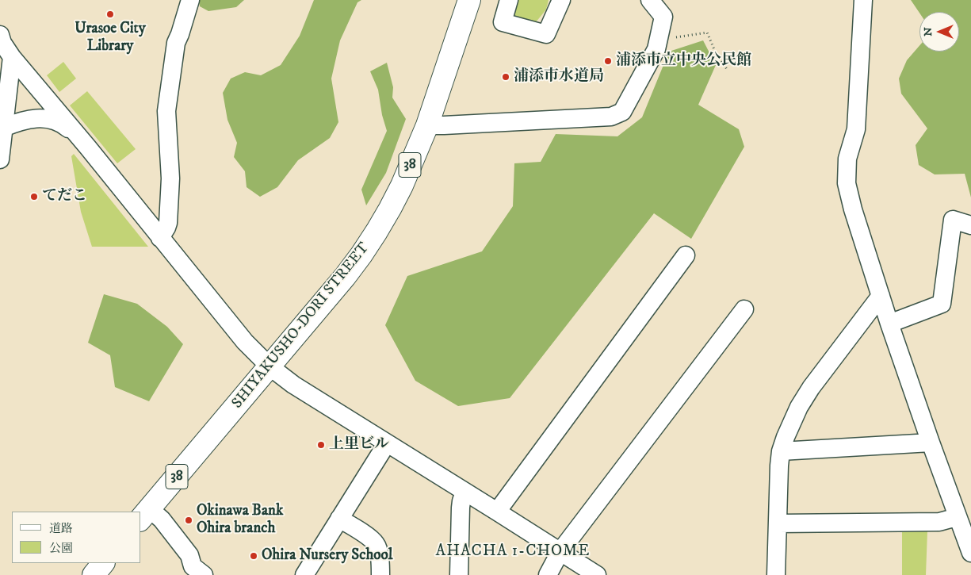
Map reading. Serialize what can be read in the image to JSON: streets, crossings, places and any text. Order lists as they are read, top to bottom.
{
  "streets": {
    "main road": ["38", "SHIYAKUSHO-DORI STREET"]
  },
  "districts": ["AHACHA 1-CHOME"],
  "places": [
    "Urasoe City Library",
    "浦添市立中央公民館",
    "浦添市水道局",
    "てだこ",
    "上里ビル",
    "Okinawa Bank Ohira branch",
    "Ohira Nursery School"
  ],
  "legend": ["道路", "公園"],
  "north": "left"
}
